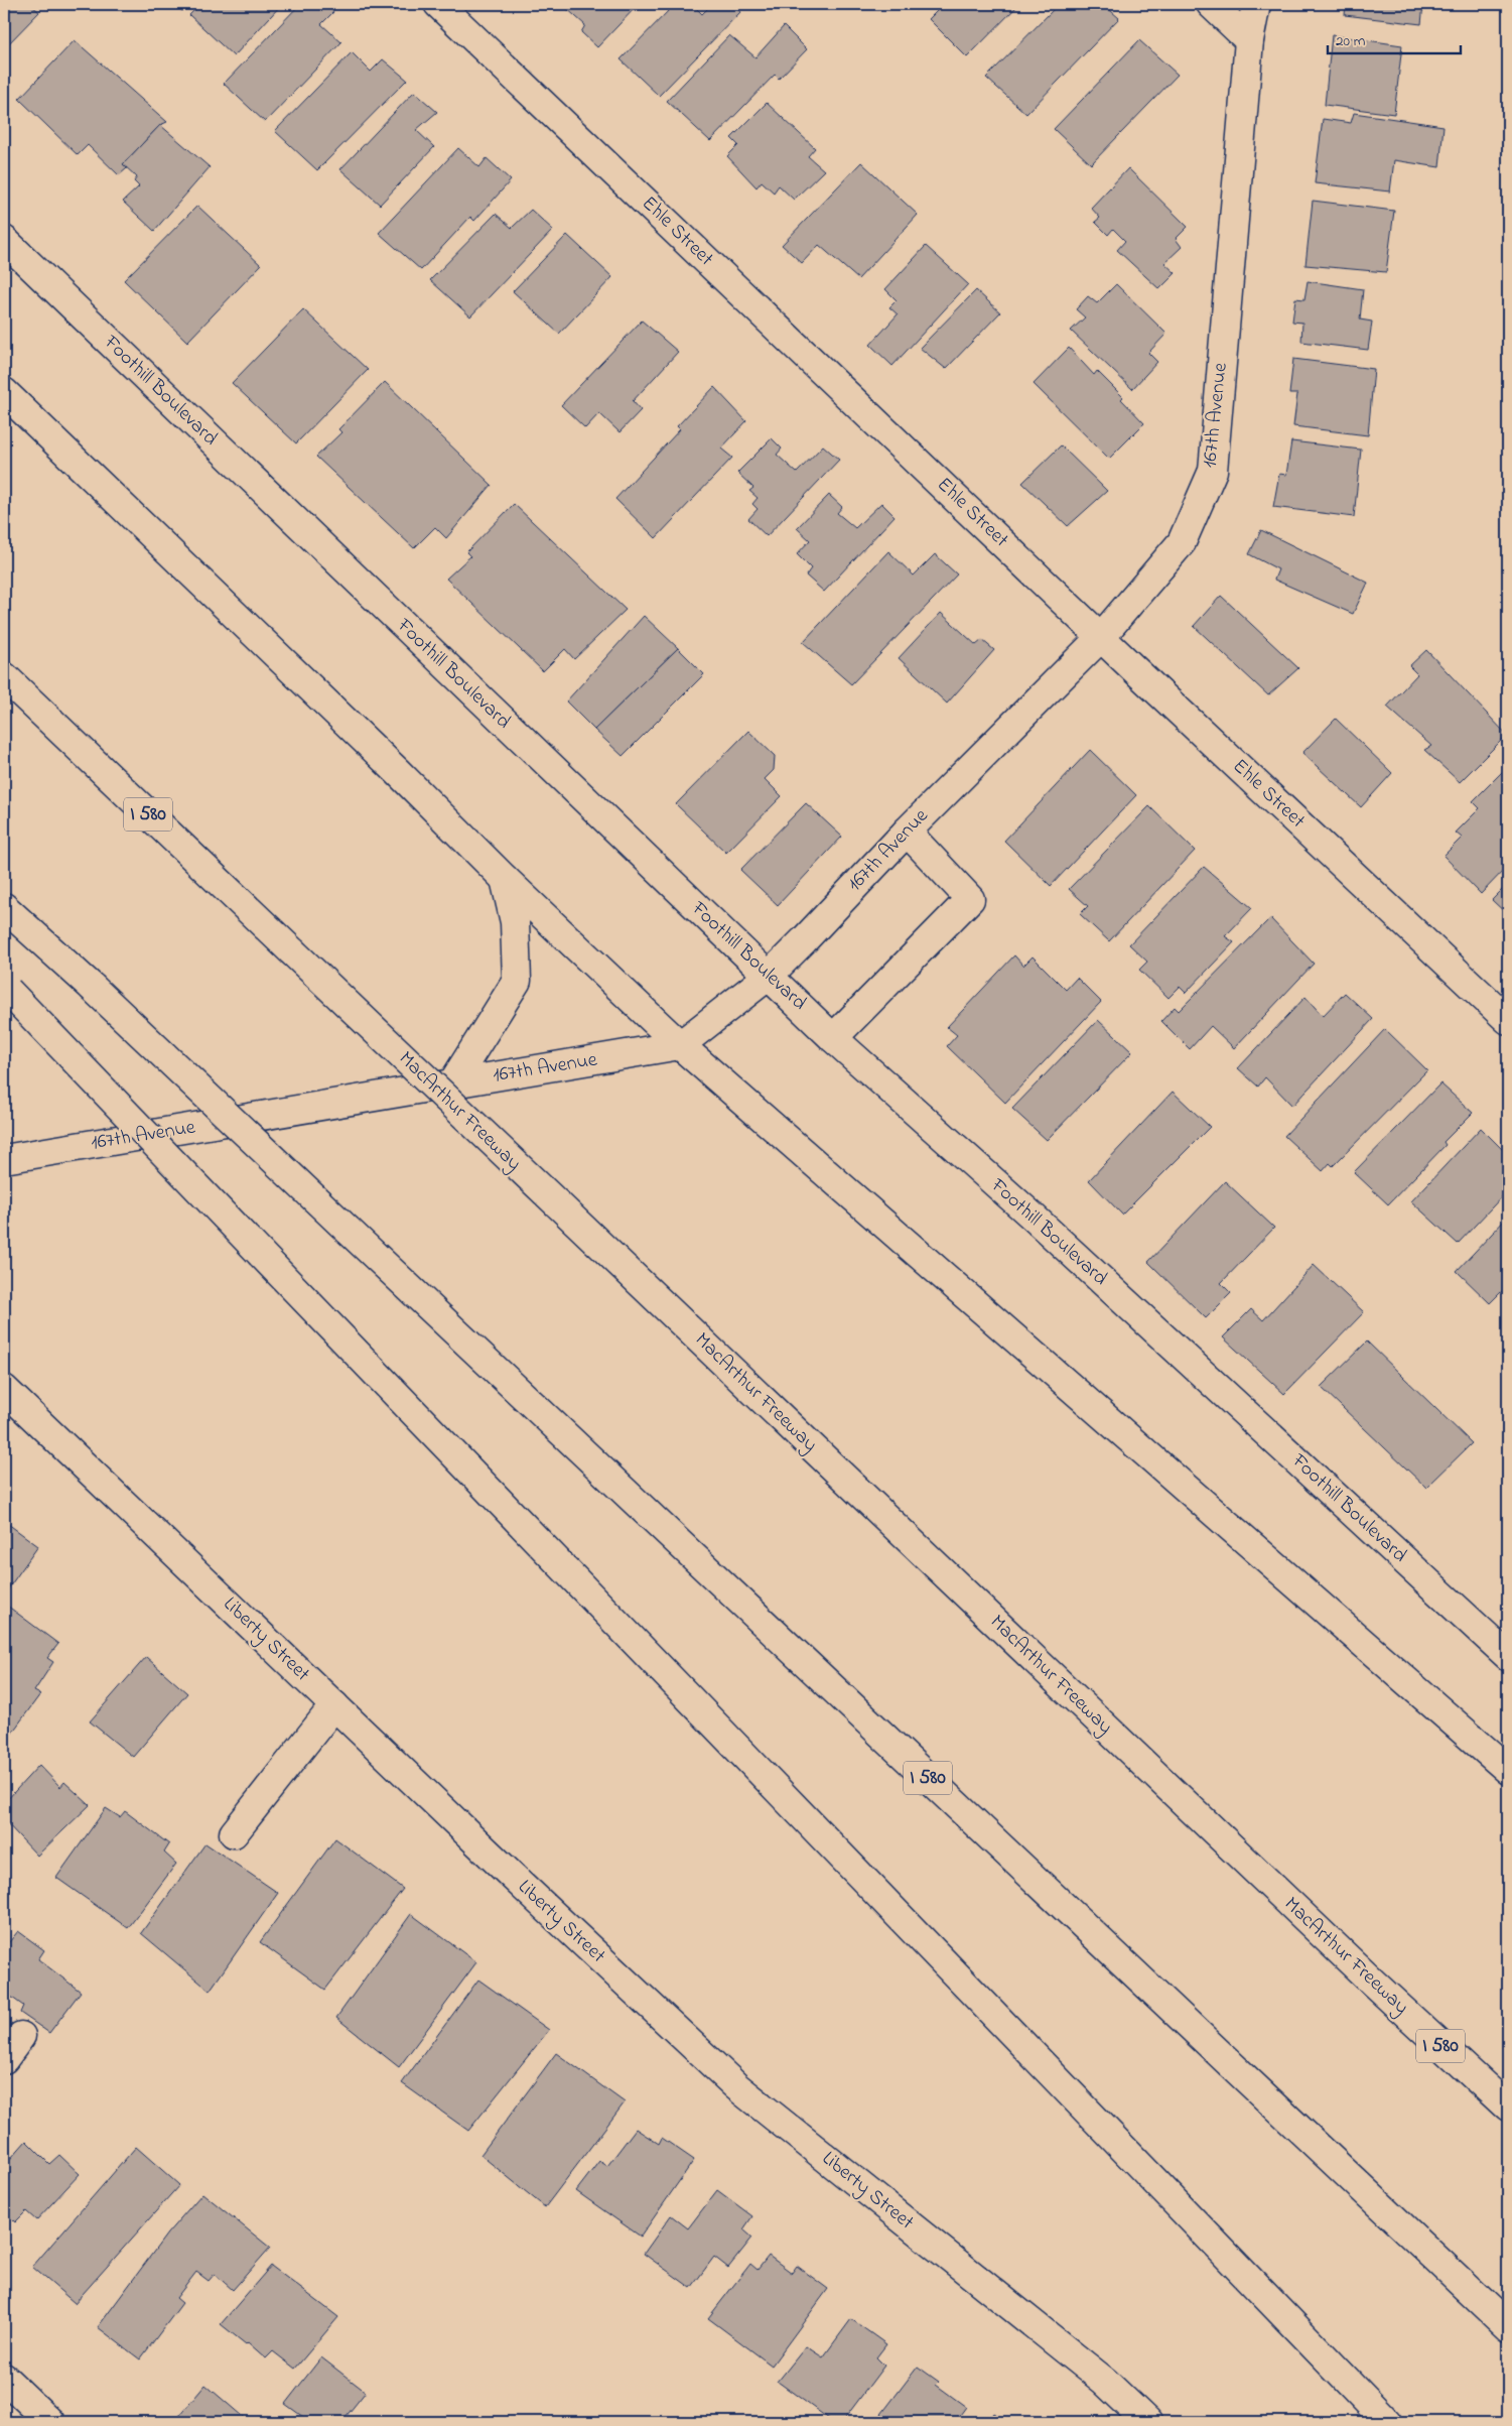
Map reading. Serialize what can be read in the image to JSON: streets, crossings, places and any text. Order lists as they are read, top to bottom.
{
  "streets": {
    "main road": [
      "Ehle Street",
      "Foothill Boulevard",
      "167th Avenue",
      "I 580",
      "MacArthur Freeway",
      "Liberty Street"
    ]
  },
  "crossings": [
    ["Ehle Street", "167th Avenue"],
    ["Foothill Boulevard", "167th Avenue"]
  ],
  "scale_bar": "20 m"
}
